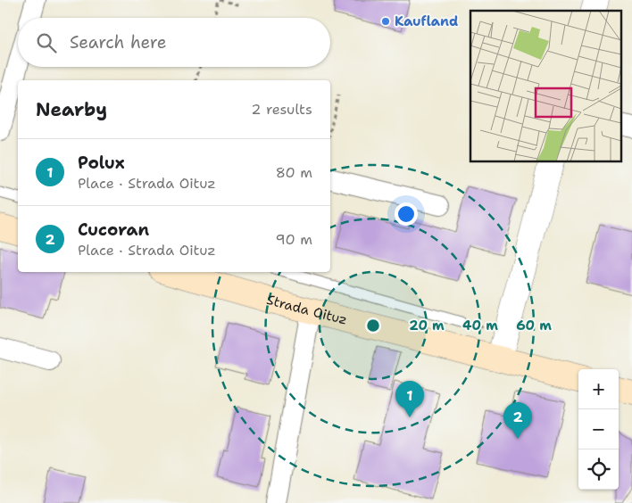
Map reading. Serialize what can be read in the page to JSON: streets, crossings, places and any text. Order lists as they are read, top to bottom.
{
  "streets": {
    "main road": ["Strada Oituz"]
  },
  "places": ["Kaufland"],
  "page": {
    "search": "Search here",
    "heading": ["Nearby", "2 results"],
    "list": [
      {
        "mark": "1",
        "name": "Polux",
        "note": "Place · Strada Oituz",
        "value": "80 m"
      },
      {
        "mark": "2",
        "name": "Cucoran",
        "note": "Place · Strada Oituz",
        "value": "90 m"
      }
    ],
    "map_buttons": ["+", "−"],
    "pins": ["1", "2"]
  },
  "rings": ["20 m", "40 m", "60 m"]
}
